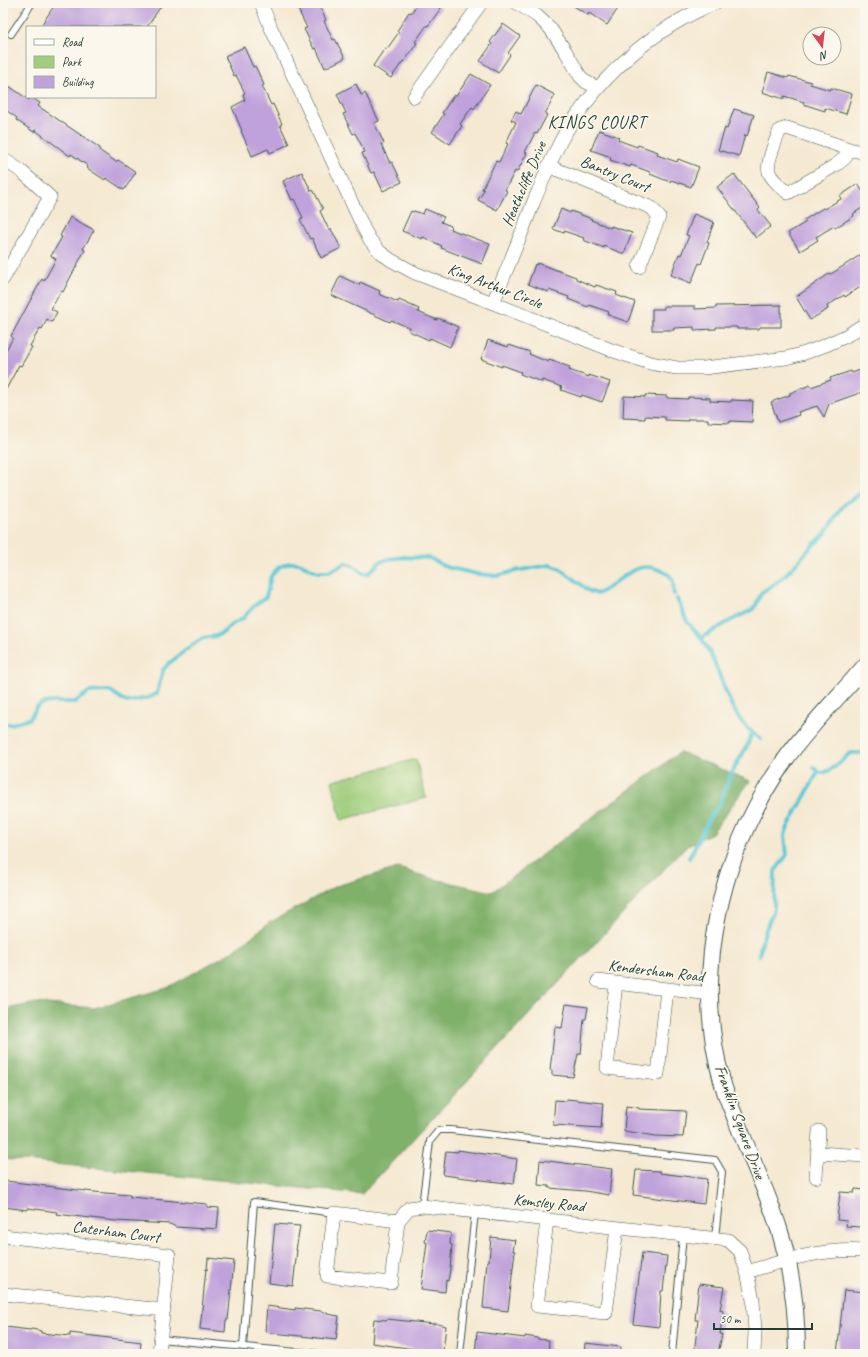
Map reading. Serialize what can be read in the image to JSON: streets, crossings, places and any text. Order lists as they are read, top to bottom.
{
  "streets": {
    "street": [
      "Bantry Court",
      "Heathcliffe Drive",
      "King Arthur Circle",
      "Kendersham Road",
      "Franklin Square Drive",
      "Kemsley Road",
      "Caterham Court"
    ]
  },
  "crossings": [
    ["Bantry Court", "Heathcliffe Drive"],
    ["Heathcliffe Drive", "King Arthur Circle"],
    ["Kendersham Road", "Franklin Square Drive"]
  ],
  "districts": ["KINGS COURT"],
  "legend": ["Road", "Park", "Building"],
  "scale_bar": "50 m",
  "north": "bottom"
}
